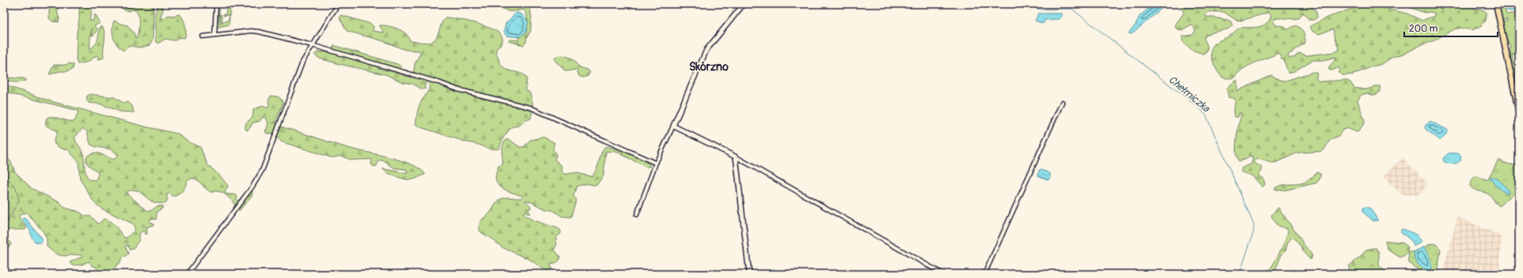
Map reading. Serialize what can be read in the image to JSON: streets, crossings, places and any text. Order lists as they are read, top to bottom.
{
  "districts": ["Skórzno"],
  "water": ["Chełmiczka"],
  "scale_bar": "200 m"
}
